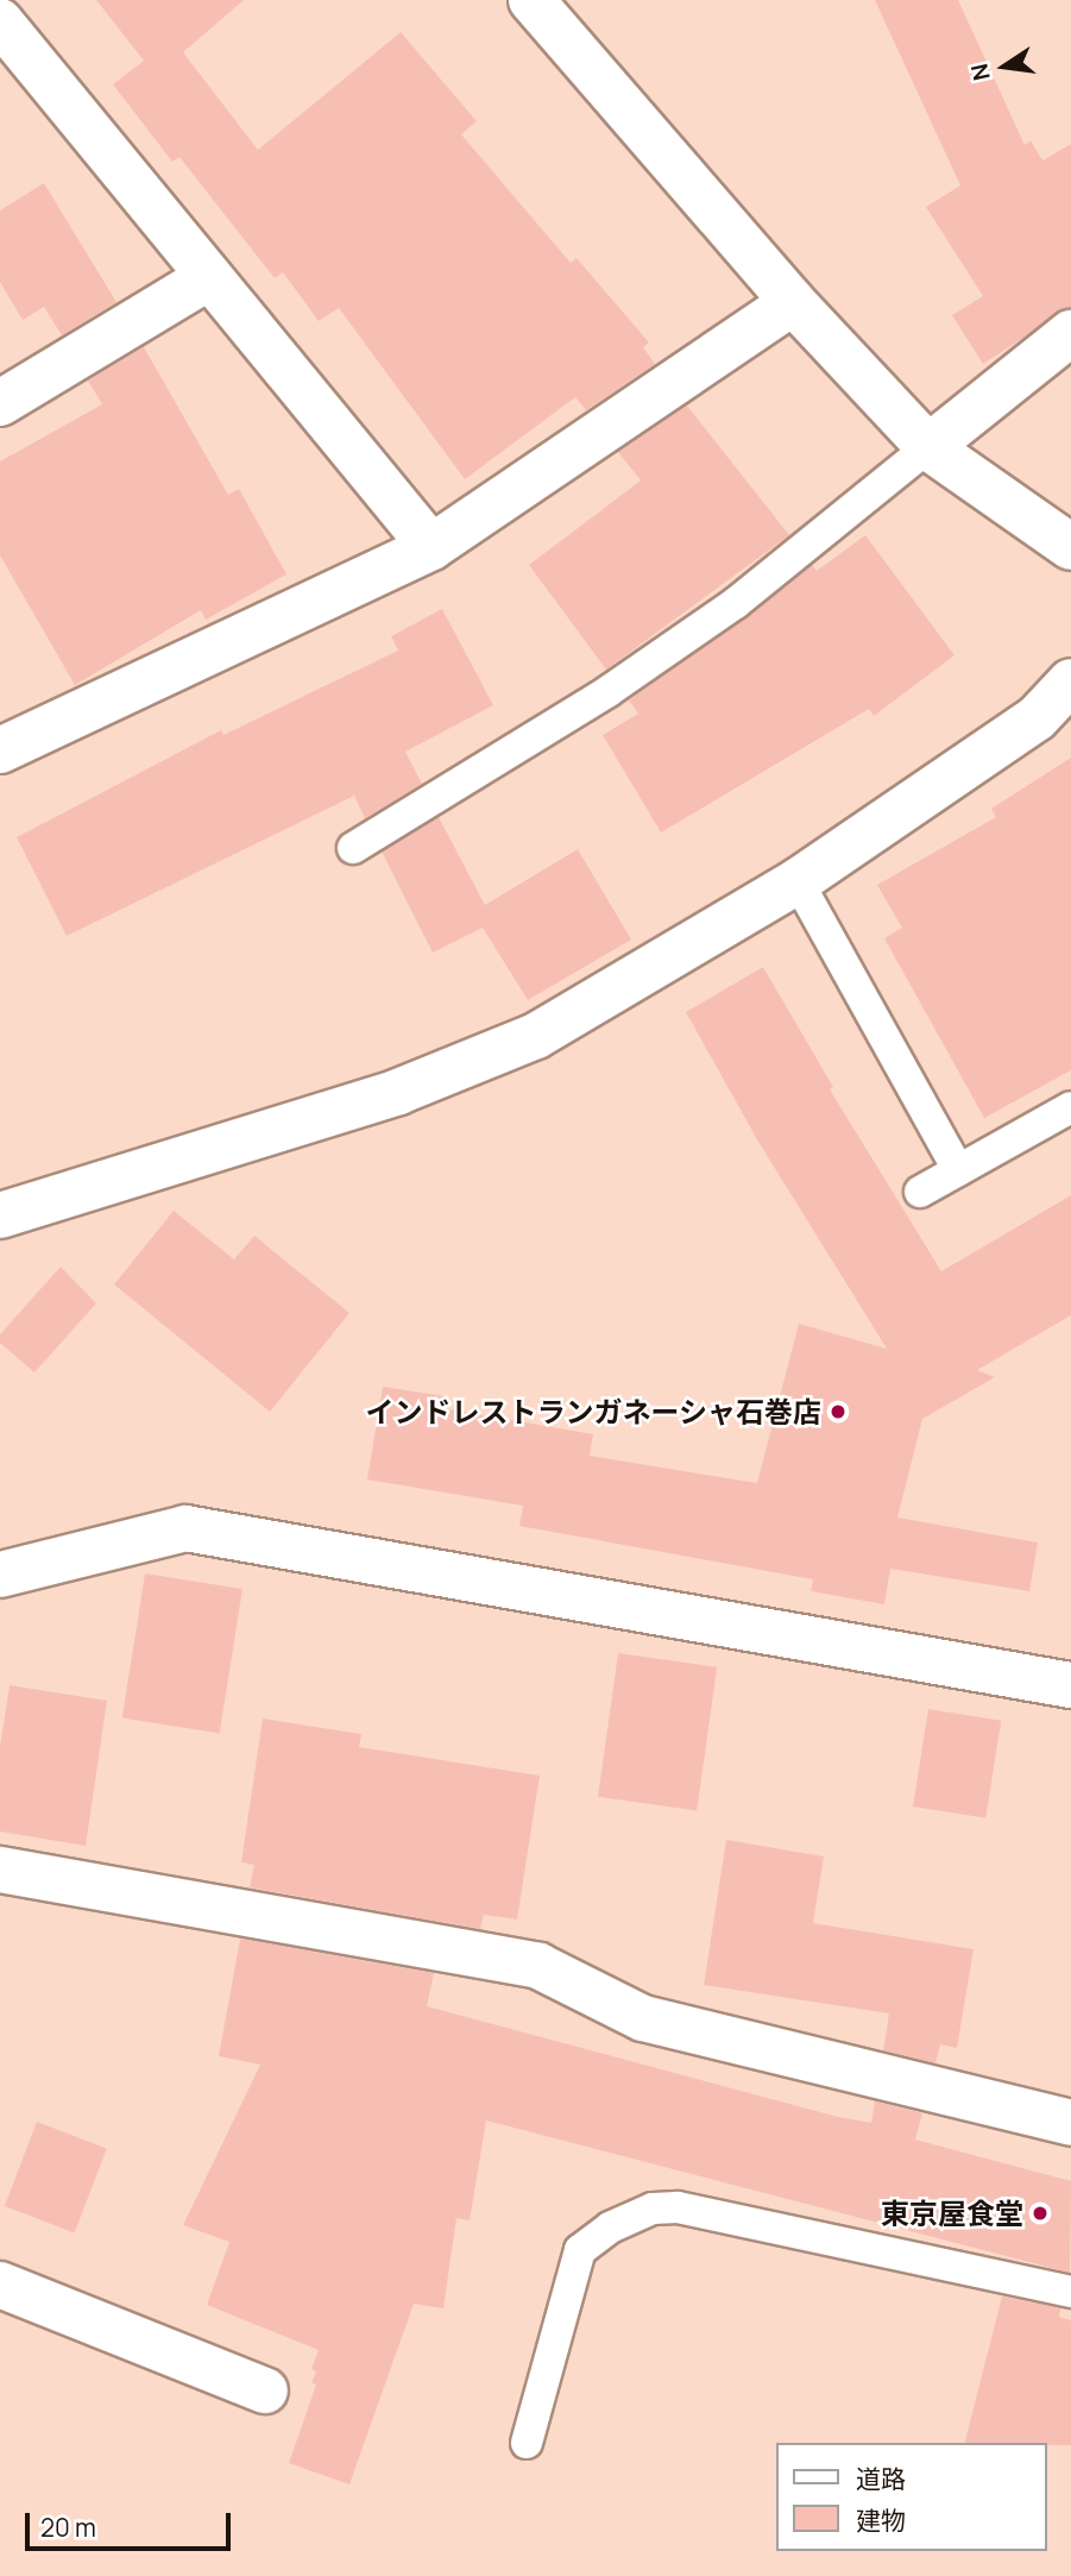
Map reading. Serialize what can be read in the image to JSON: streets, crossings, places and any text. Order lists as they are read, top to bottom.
{
  "places": ["インドレストランガネーシャ石巻店", "東京屋食堂"],
  "legend": ["道路", "建物"],
  "scale_bar": "20 m",
  "north": "left"
}
